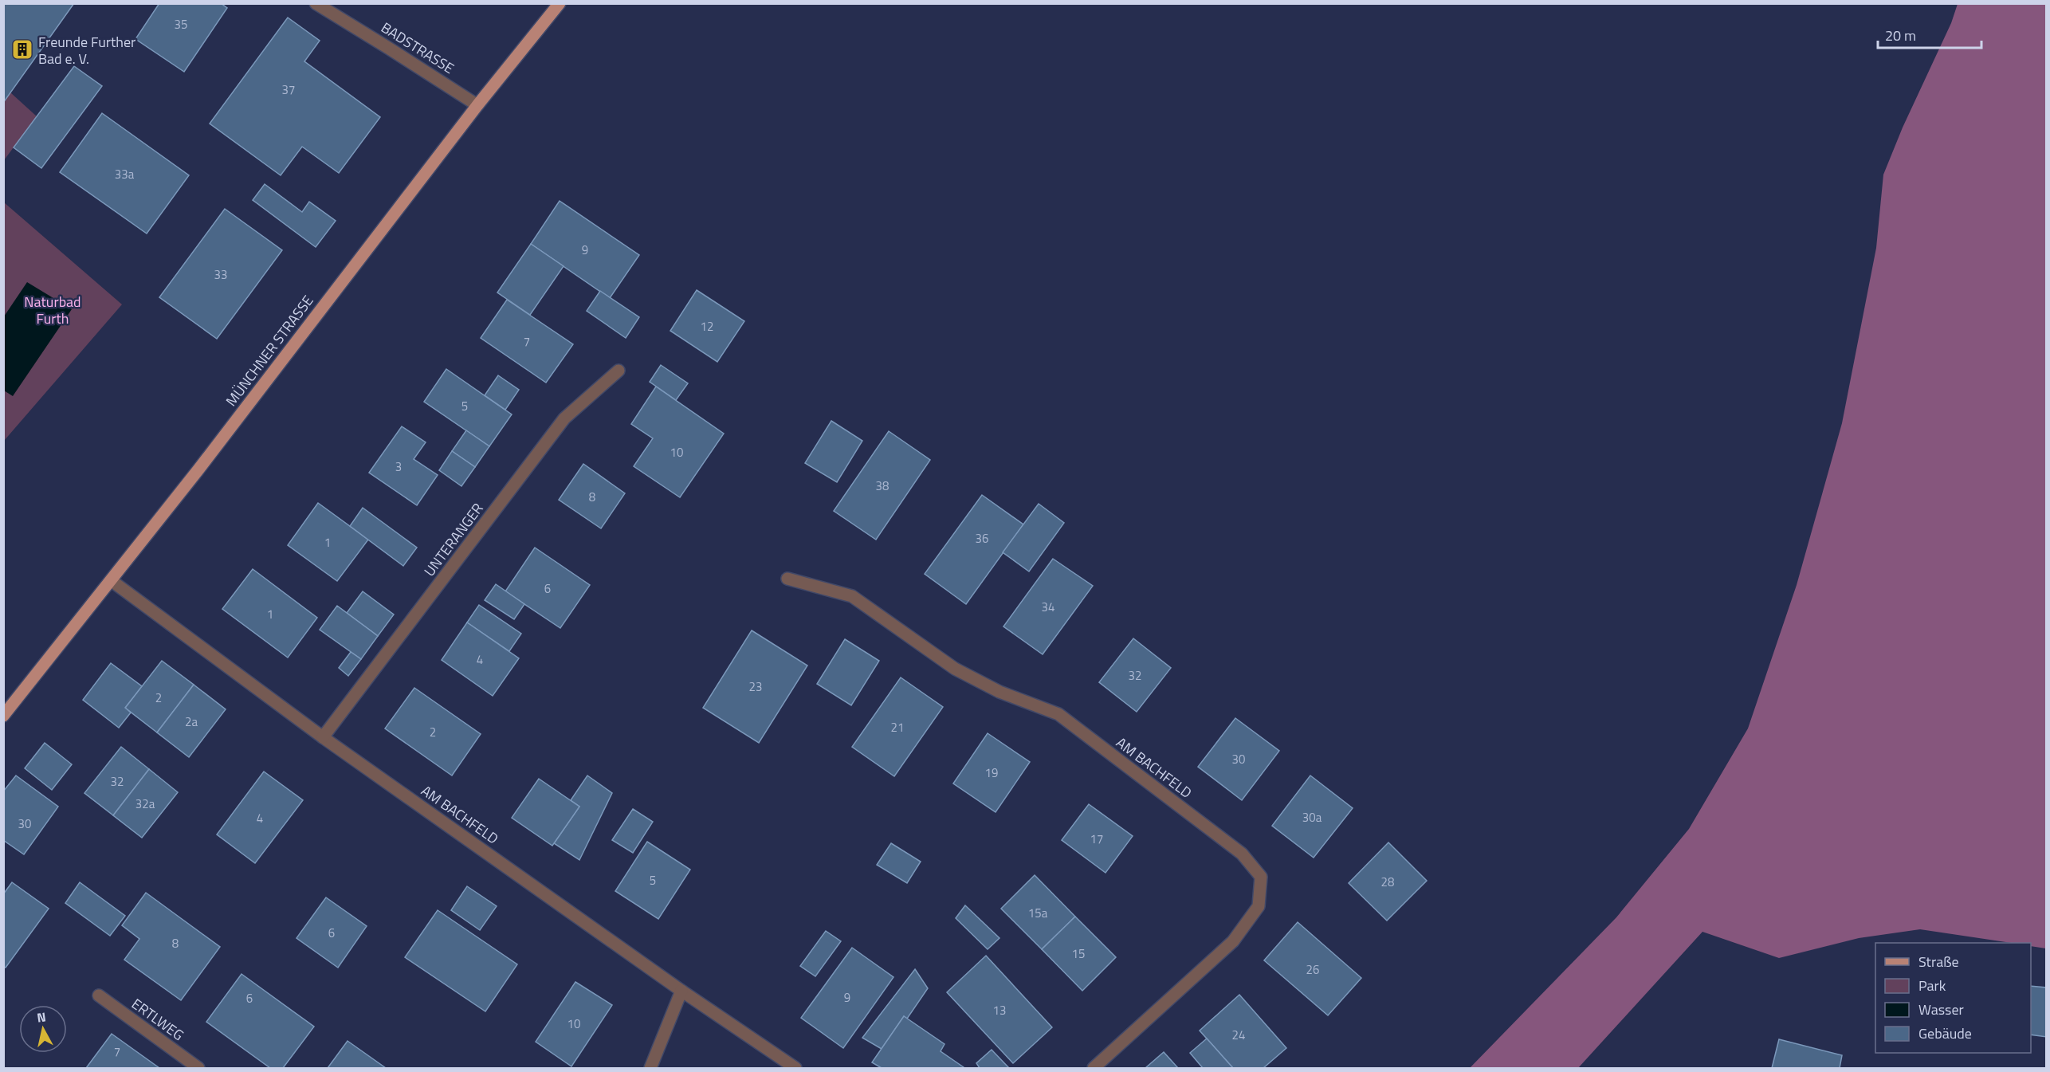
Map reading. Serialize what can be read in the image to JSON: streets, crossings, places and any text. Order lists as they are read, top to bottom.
{
  "streets": {
    "main road": ["MÜNCHNER STRASSE"],
    "street": [
      "BADSTRASSE",
      "UNTERANGER",
      "AM BACHFELD",
      "ERTLWEG"
    ]
  },
  "crossings": [
    ["BADSTRASSE", "MÜNCHNER STRASSE"],
    ["MÜNCHNER STRASSE", "AM BACHFELD"],
    ["UNTERANGER", "AM BACHFELD"]
  ],
  "parks": ["Naturbad Furth"],
  "places": {
    "building": ["Freunde Further Bad e. V."]
  },
  "house_numbers": [
    "35",
    "37",
    "33a",
    "9",
    "33",
    "12",
    "7",
    "5",
    "10",
    "3",
    "38",
    "8",
    "36",
    "1",
    "6",
    "34",
    "1",
    "4",
    "32",
    "23",
    "2",
    "2a",
    "21",
    "2",
    "30",
    "19",
    "32",
    "32a",
    "30a",
    "4",
    "30",
    "17",
    "5",
    "28",
    "15a",
    "6",
    "8",
    "15",
    "26",
    "9",
    "6",
    "13",
    "10",
    "24",
    "7"
  ],
  "legend": [
    "Straße",
    "Park",
    "Wasser",
    "Gebäude"
  ],
  "scale_bar": "20 m",
  "north": "top"
}
